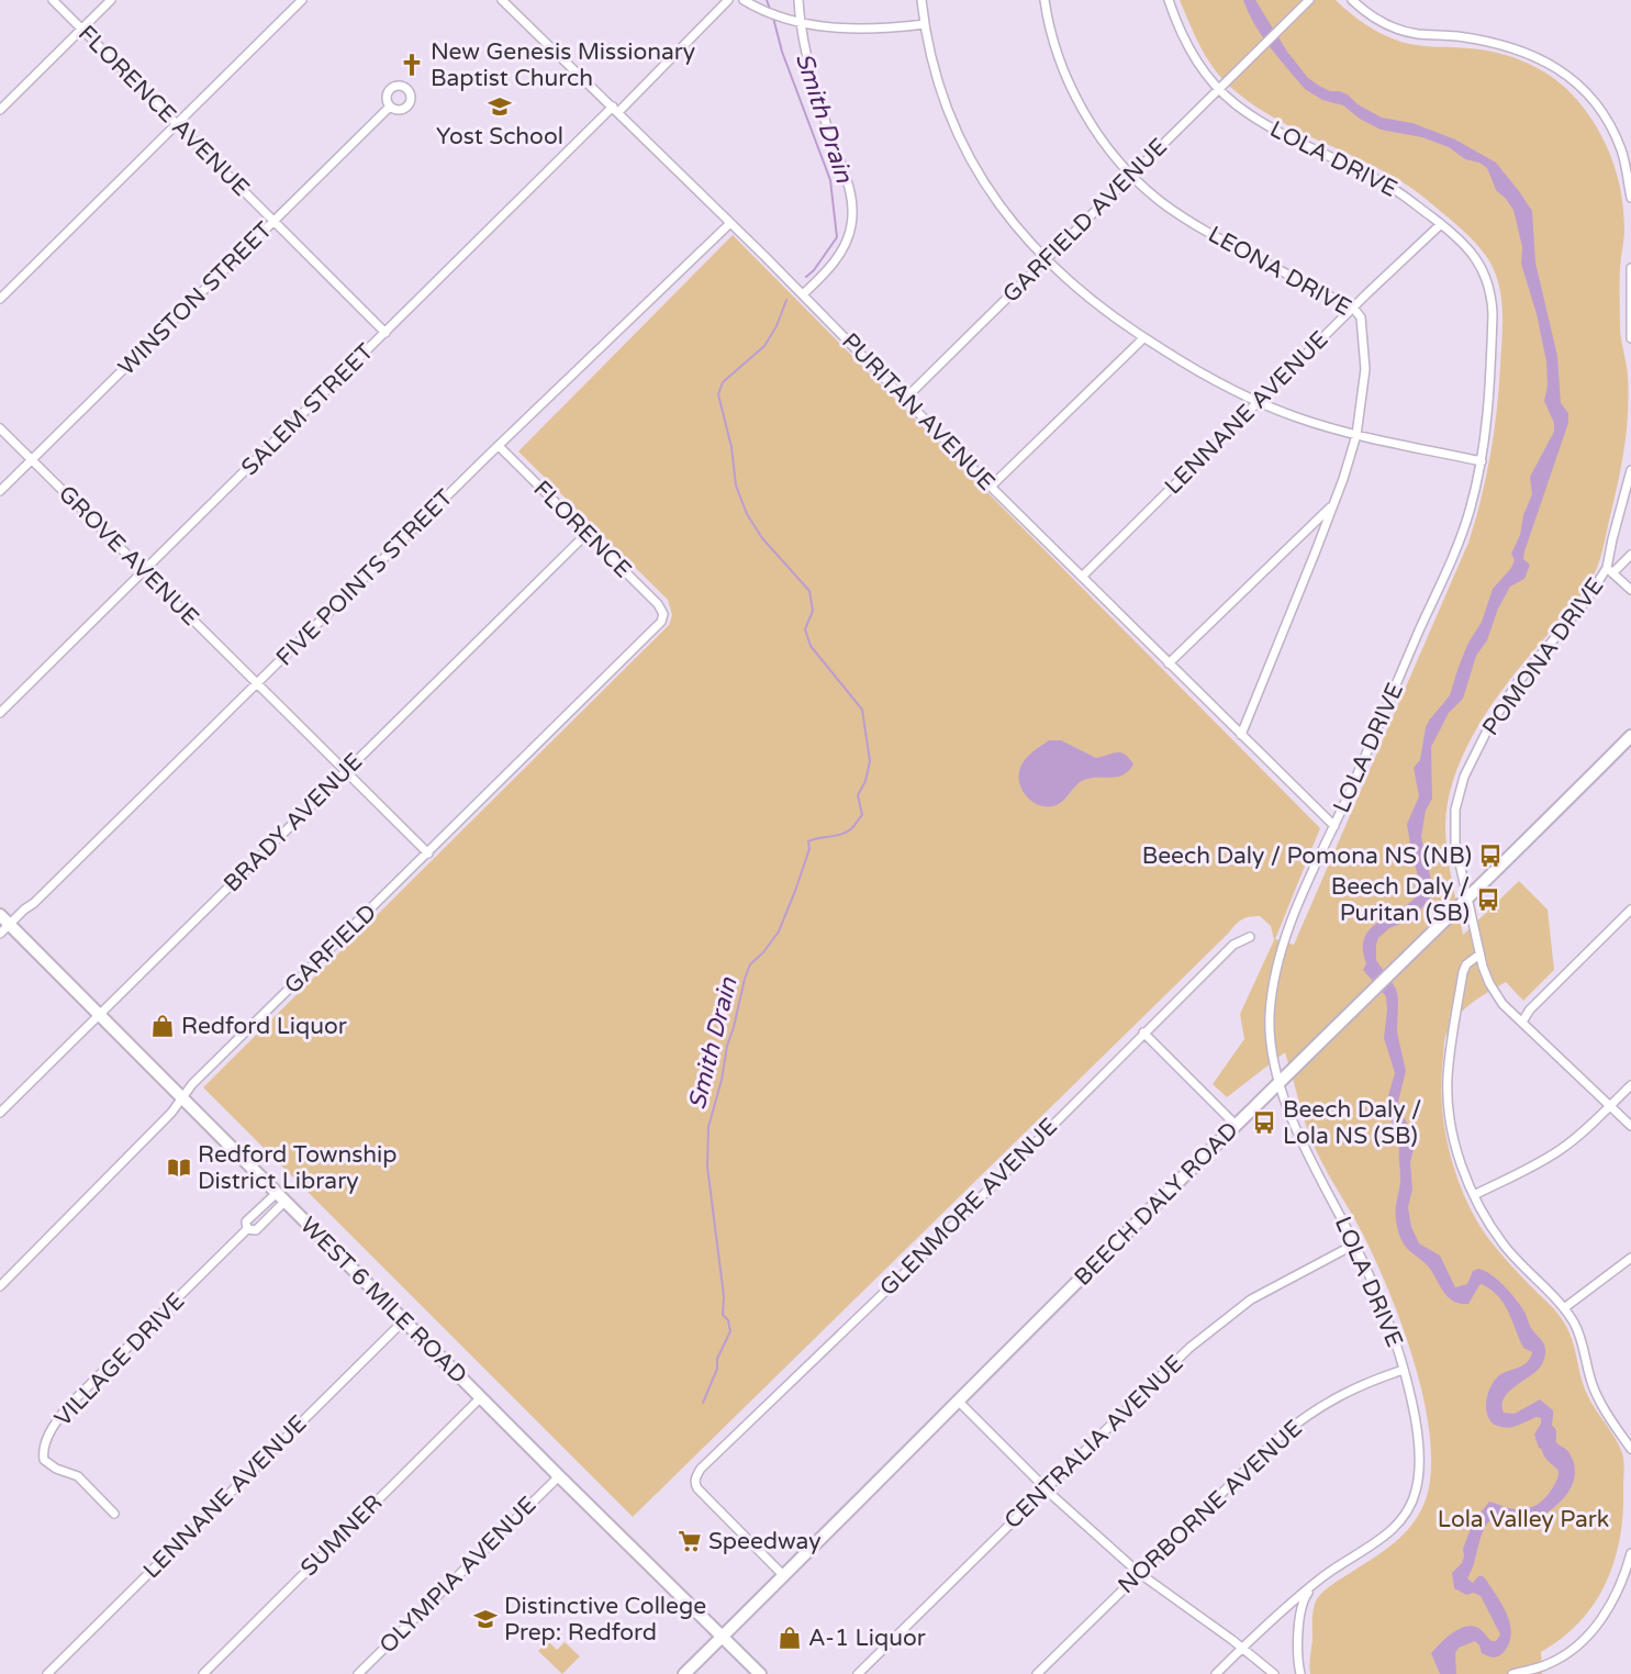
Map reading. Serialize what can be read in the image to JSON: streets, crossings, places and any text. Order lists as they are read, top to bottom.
{
  "streets": {
    "main road": ["BEECH DALY ROAD", "WEST 6 MILE ROAD"],
    "street": [
      "FLORENCE AVENUE",
      "LOLA DRIVE",
      "GARFIELD AVENUE",
      "LEONA DRIVE",
      "WINSTON STREET",
      "SALEM STREET",
      "PURITAN AVENUE",
      "LENNANE AVENUE",
      "FLORENCE",
      "GROVE AVENUE",
      "FIVE POINTS STREET",
      "POMONA DRIVE",
      "BRADY AVENUE",
      "GARFIELD",
      "GLENMORE AVENUE",
      "VILLAGE DRIVE",
      "CENTRALIA AVENUE",
      "NORBORNE AVENUE",
      "SUMNER",
      "OLYMPIA AVENUE"
    ]
  },
  "crossings": [
    ["FLORENCE AVENUE", "WINSTON STREET"],
    ["FLORENCE AVENUE", "SALEM STREET"],
    ["LOLA DRIVE", "GARFIELD AVENUE"],
    ["LOLA DRIVE", "PURITAN AVENUE"],
    ["LOLA DRIVE", "LENNANE AVENUE"],
    ["LOLA DRIVE", "BEECH DALY ROAD"],
    ["LOLA DRIVE", "CENTRALIA AVENUE"],
    ["LOLA DRIVE", "NORBORNE AVENUE"],
    ["GARFIELD AVENUE", "LEONA DRIVE"],
    ["GARFIELD AVENUE", "PURITAN AVENUE"],
    ["LEONA DRIVE", "PURITAN AVENUE"],
    ["LEONA DRIVE", "LENNANE AVENUE"],
    ["WINSTON STREET", "GROVE AVENUE"],
    ["SALEM STREET", "PURITAN AVENUE"],
    ["SALEM STREET", "GROVE AVENUE"],
    ["PURITAN AVENUE", "LENNANE AVENUE"],
    ["PURITAN AVENUE", "FIVE POINTS STREET"],
    ["LENNANE AVENUE", "WEST 6 MILE ROAD"],
    ["FLORENCE", "FIVE POINTS STREET"],
    ["FLORENCE", "BRADY AVENUE"],
    ["FLORENCE", "GARFIELD"],
    ["GROVE AVENUE", "FIVE POINTS STREET"],
    ["GROVE AVENUE", "BRADY AVENUE"],
    ["GROVE AVENUE", "GARFIELD"],
    ["FIVE POINTS STREET", "WEST 6 MILE ROAD"],
    ["POMONA DRIVE", "BEECH DALY ROAD"],
    ["BRADY AVENUE", "WEST 6 MILE ROAD"],
    ["GARFIELD", "WEST 6 MILE ROAD"],
    ["BEECH DALY ROAD", "GLENMORE AVENUE"],
    ["BEECH DALY ROAD", "WEST 6 MILE ROAD"],
    ["WEST 6 MILE ROAD", "VILLAGE DRIVE"],
    ["WEST 6 MILE ROAD", "SUMNER"],
    ["WEST 6 MILE ROAD", "OLYMPIA AVENUE"]
  ],
  "water": ["Smith Drain"],
  "parks": ["Lola Valley Park"],
  "places": {
    "church": ["New Genesis Missionary Baptist Church"],
    "school or university": ["Yost School", "Distinctive College Prep: Redford"],
    "bus stop": ["Beech Daly / Pomona NS (NB)", "Beech Daly / Puritan (SB)", "Beech Daly / Lola NS (SB)"],
    "shop": ["Redford Liquor", "A-1 Liquor"],
    "library": ["Redford Township District Library"],
    "supermarket": ["Speedway"]
  }
}
